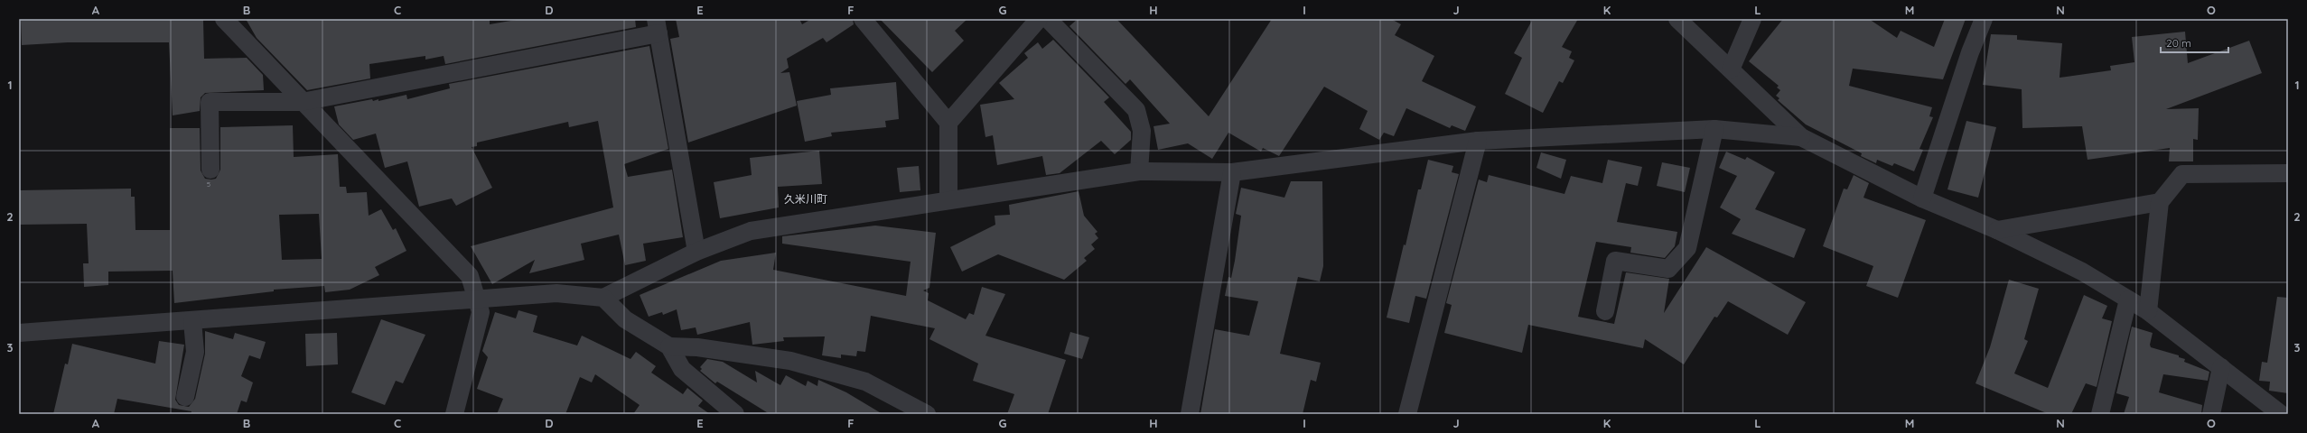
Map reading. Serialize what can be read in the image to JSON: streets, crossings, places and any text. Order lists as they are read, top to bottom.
{
  "districts": ["久米川町"],
  "house_numbers": ["5"],
  "scale_bar": "20 m",
  "grid": {
    "columns": [
      "A",
      "B",
      "C",
      "D",
      "E",
      "F",
      "G",
      "H",
      "I",
      "J",
      "K",
      "L",
      "M",
      "N",
      "O"
    ],
    "rows": ["1", "2", "3"]
  }
}
